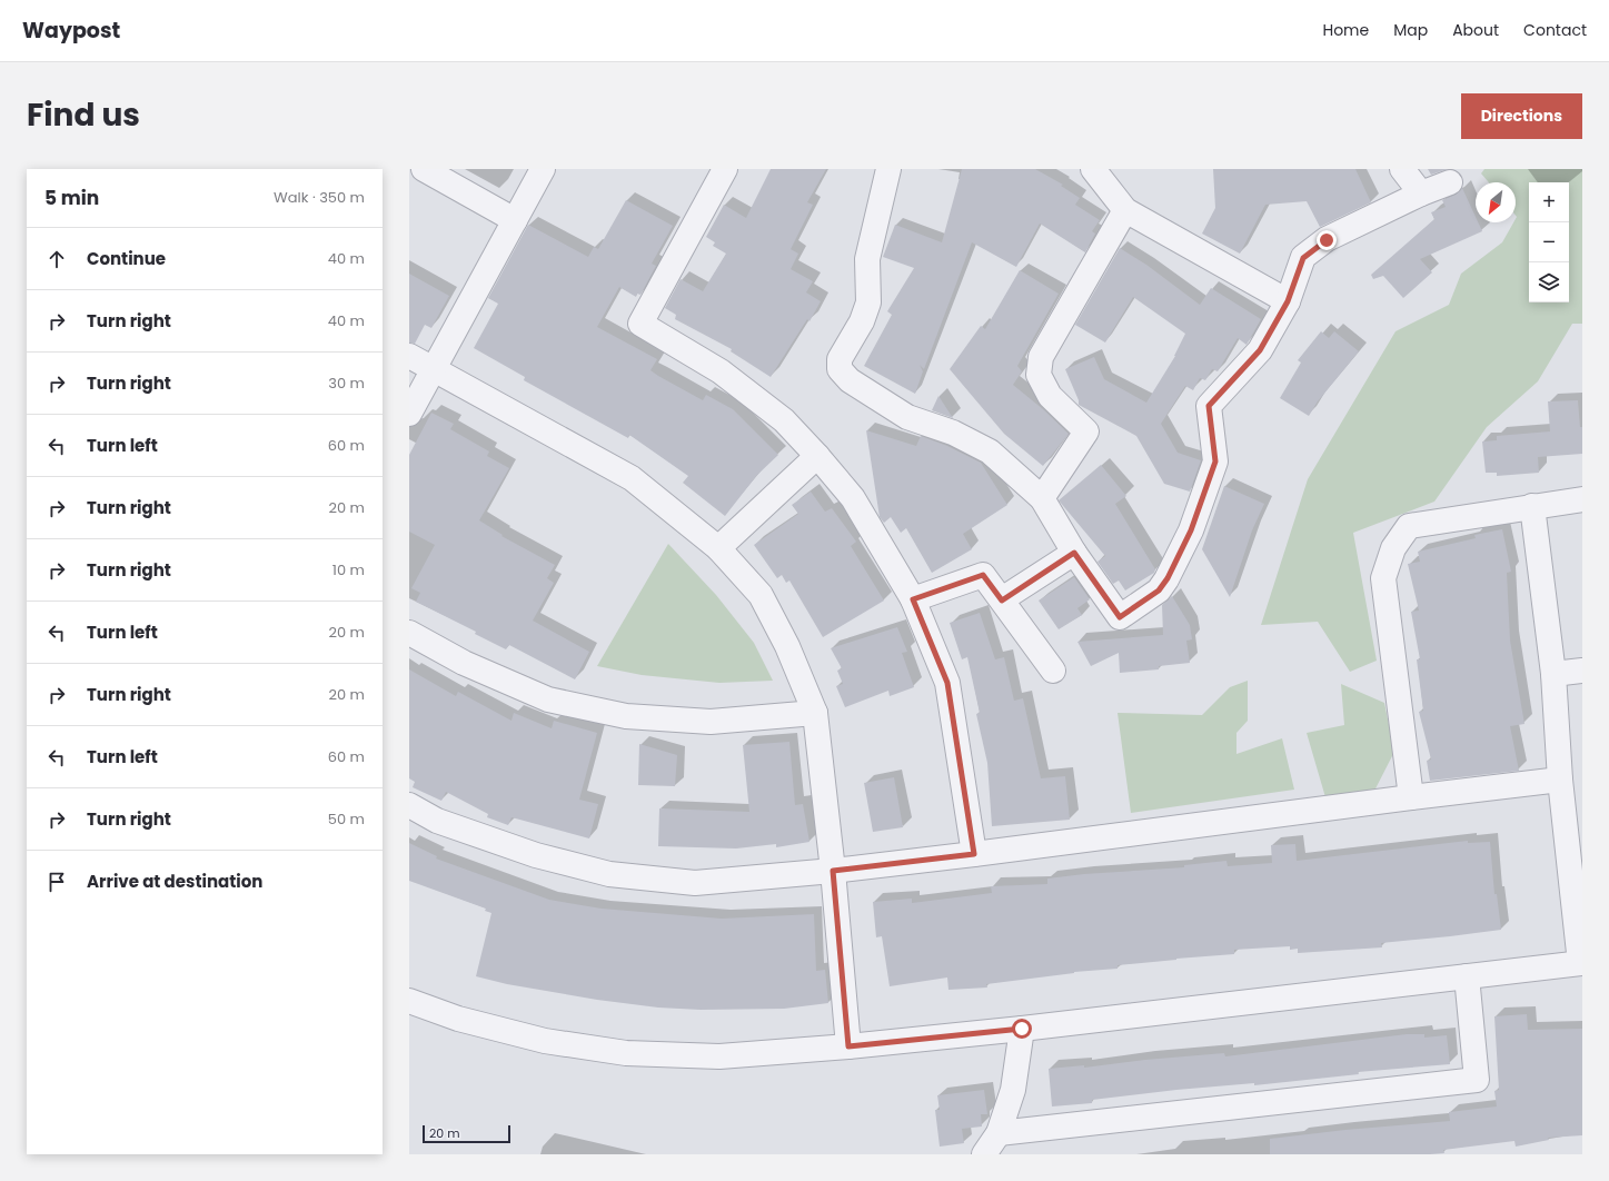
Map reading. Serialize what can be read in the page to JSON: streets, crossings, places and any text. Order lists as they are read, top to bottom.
{
  "scale_bar": "20 m",
  "north": "bottom left",
  "page": {
    "header": "Waypost",
    "nav": [
      "Home",
      "Map",
      "About",
      "Contact"
    ],
    "title": "Find us",
    "buttons": "Directions",
    "heading": ["5 min", "Walk · 350 m"],
    "map_buttons": ["+", "−"],
    "list": [
      ["Continue", "40 m"],
      ["Turn right", "40 m"],
      ["Turn right", "30 m"],
      ["Turn left", "60 m"],
      ["Turn right", "20 m"],
      ["Turn right", "10 m"],
      ["Turn left", "20 m"],
      ["Turn right", "20 m"],
      ["Turn left", "60 m"],
      ["Turn right", "50 m"],
      "Arrive at destination"
    ],
    "scale": "20 m"
  }
}
